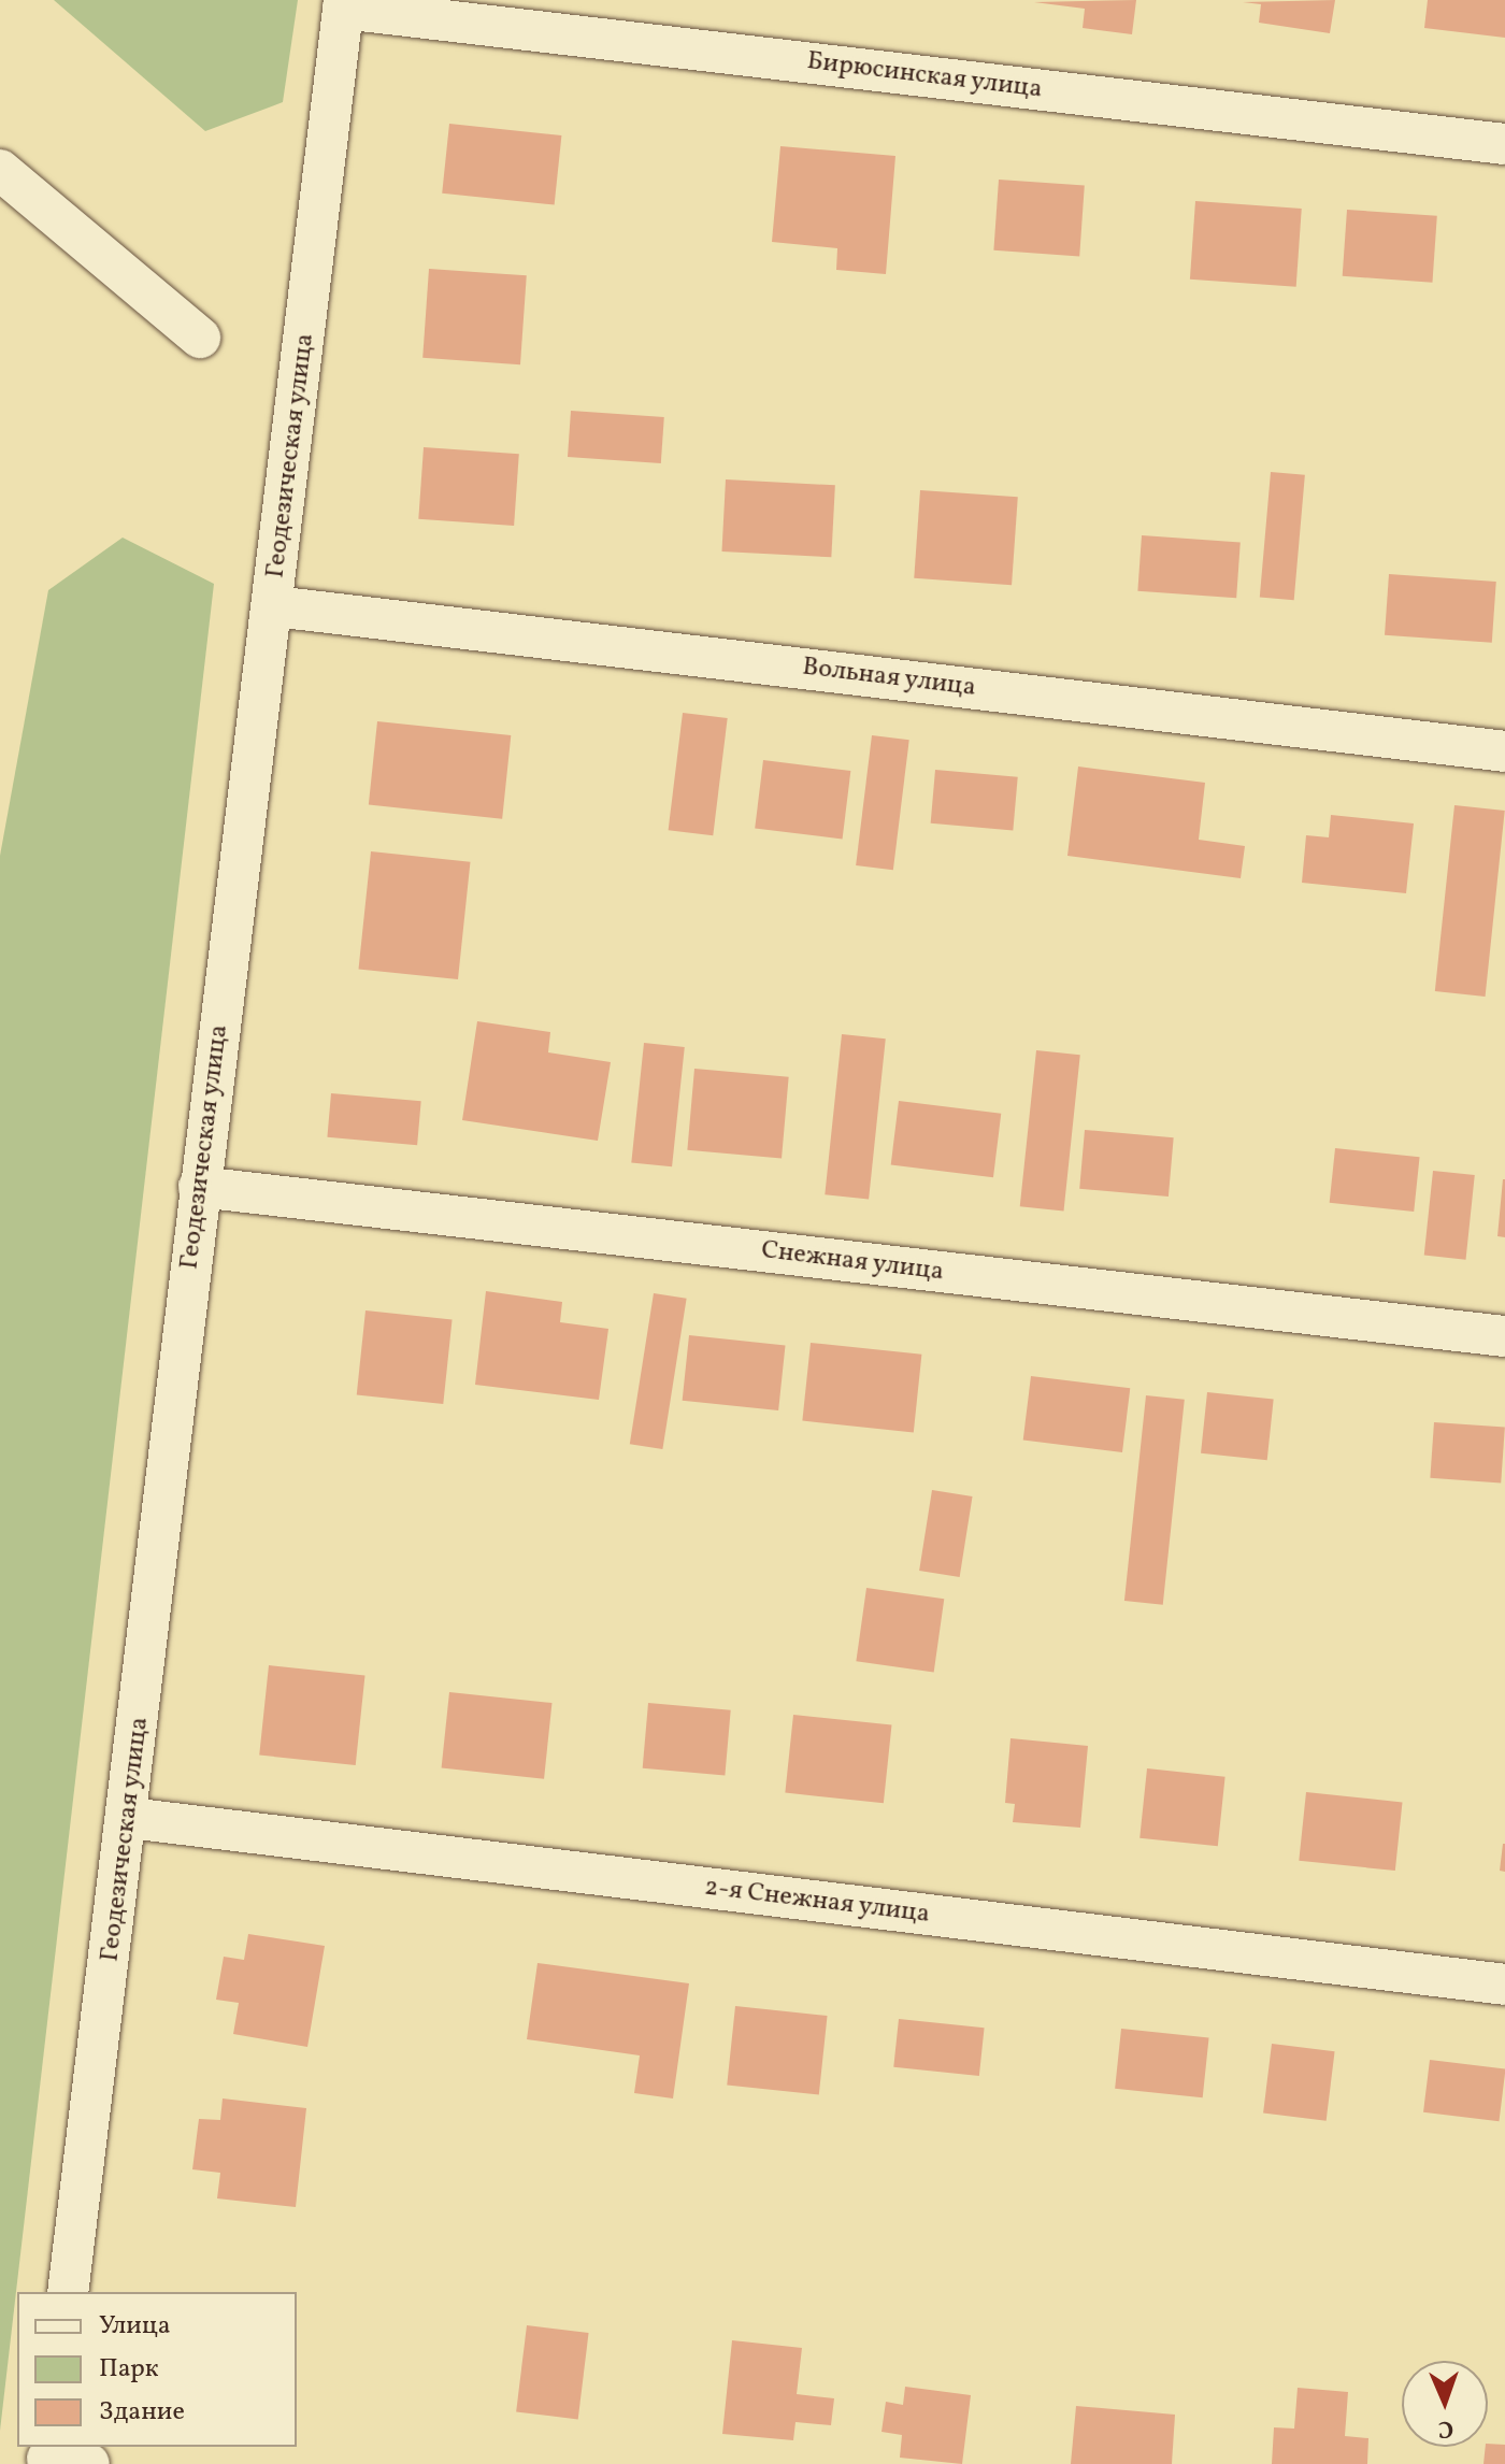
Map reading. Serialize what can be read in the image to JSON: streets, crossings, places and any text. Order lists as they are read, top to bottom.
{
  "streets": {
    "street": [
      "Бирюсинская улица",
      "Геодезическая улица",
      "Вольная улица",
      "Снежная улица",
      "2-я Снежная улица"
    ]
  },
  "crossings": [
    ["Бирюсинская улица", "Геодезическая улица"],
    ["Геодезическая улица", "Вольная улица"],
    ["Геодезическая улица", "Снежная улица"],
    ["Геодезическая улица", "2-я Снежная улица"]
  ],
  "legend": ["Улица", "Парк", "Здание"],
  "north": "bottom"
}
